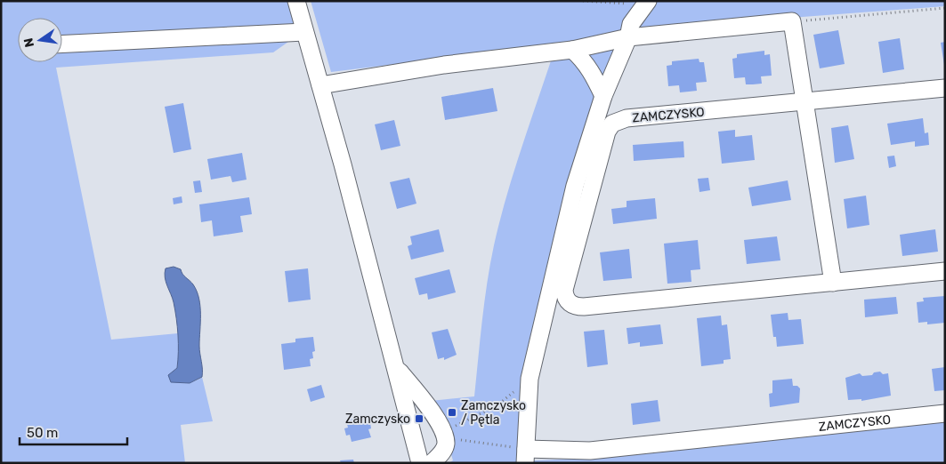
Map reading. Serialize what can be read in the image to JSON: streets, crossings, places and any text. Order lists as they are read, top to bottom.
{
  "streets": {
    "street": ["ZAMCZYSKO"]
  },
  "places": {
    "transit": ["Zamczysko / Pętla", "Zamczysko"]
  },
  "scale_bar": "50 m",
  "north": "left"
}
